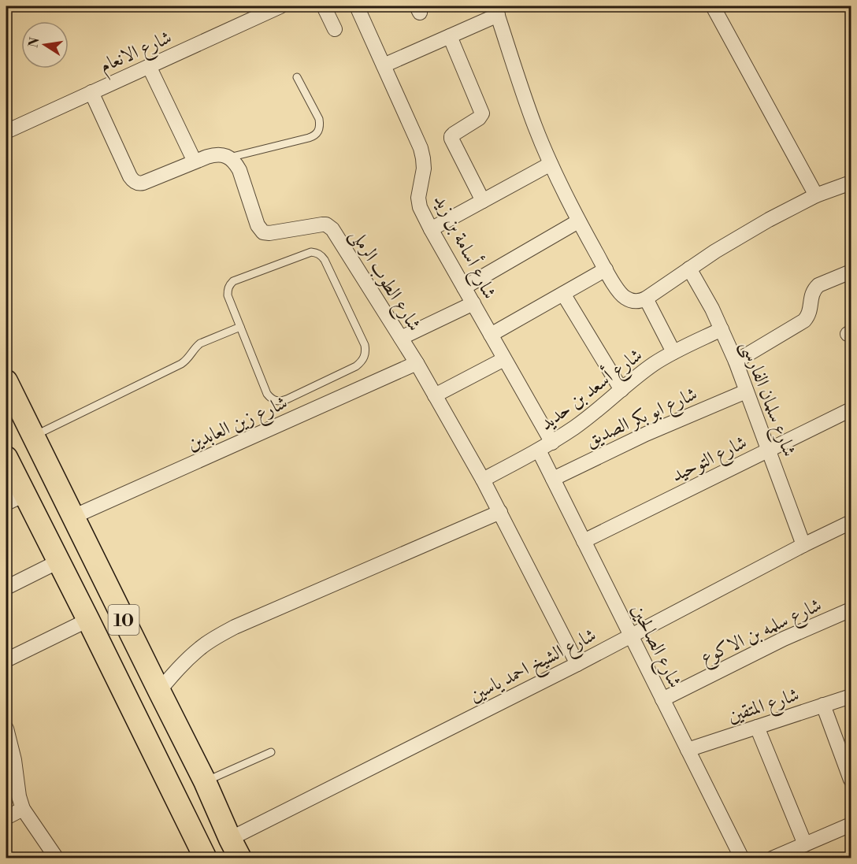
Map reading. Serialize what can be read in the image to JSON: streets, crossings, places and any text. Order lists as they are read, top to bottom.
{
  "streets": {
    "main road": ["10"],
    "street": [
      "شارع الانعام",
      "شارع أسامة بن زيد",
      "شارع الطوب الرملى",
      "شارع أسعد بن حديد",
      "شارع سلمان الفارسى",
      "شارع ابو بكر الصديق",
      "شارع زين العابدين",
      "شارع التوحيد",
      "شارع سلمه بن الاكوع",
      "شارع الصالحين",
      "شارع الشيخ احمد ياسين",
      "شارع المتقين"
    ]
  },
  "crossings": [
    ["شارع أسامة بن زيد", "شارع أسعد بن حديد"],
    ["شارع الطوب الرملى", "شارع أسعد بن حديد"],
    ["شارع الطوب الرملى", "شارع زين العابدين"],
    ["شارع الطوب الرملى", "شارع الشيخ احمد ياسين"],
    ["شارع أسعد بن حديد", "شارع سلمان الفارسى"],
    ["شارع أسعد بن حديد", "شارع الصالحين"],
    ["شارع سلمان الفارسى", "شارع ابو بكر الصديق"],
    ["شارع سلمان الفارسى", "شارع التوحيد"],
    ["شارع سلمان الفارسى", "شارع الشيخ احمد ياسين"],
    ["شارع ابو بكر الصديق", "شارع الصالحين"],
    ["شارع زين العابدين", "10"],
    ["شارع التوحيد", "شارع الصالحين"],
    ["10", "شارع الشيخ احمد ياسين"],
    ["شارع سلمه بن الاكوع", "شارع الصالحين"],
    ["شارع الصالحين", "شارع الشيخ احمد ياسين"],
    ["شارع الصالحين", "شارع المتقين"]
  ],
  "north": "left"
}
